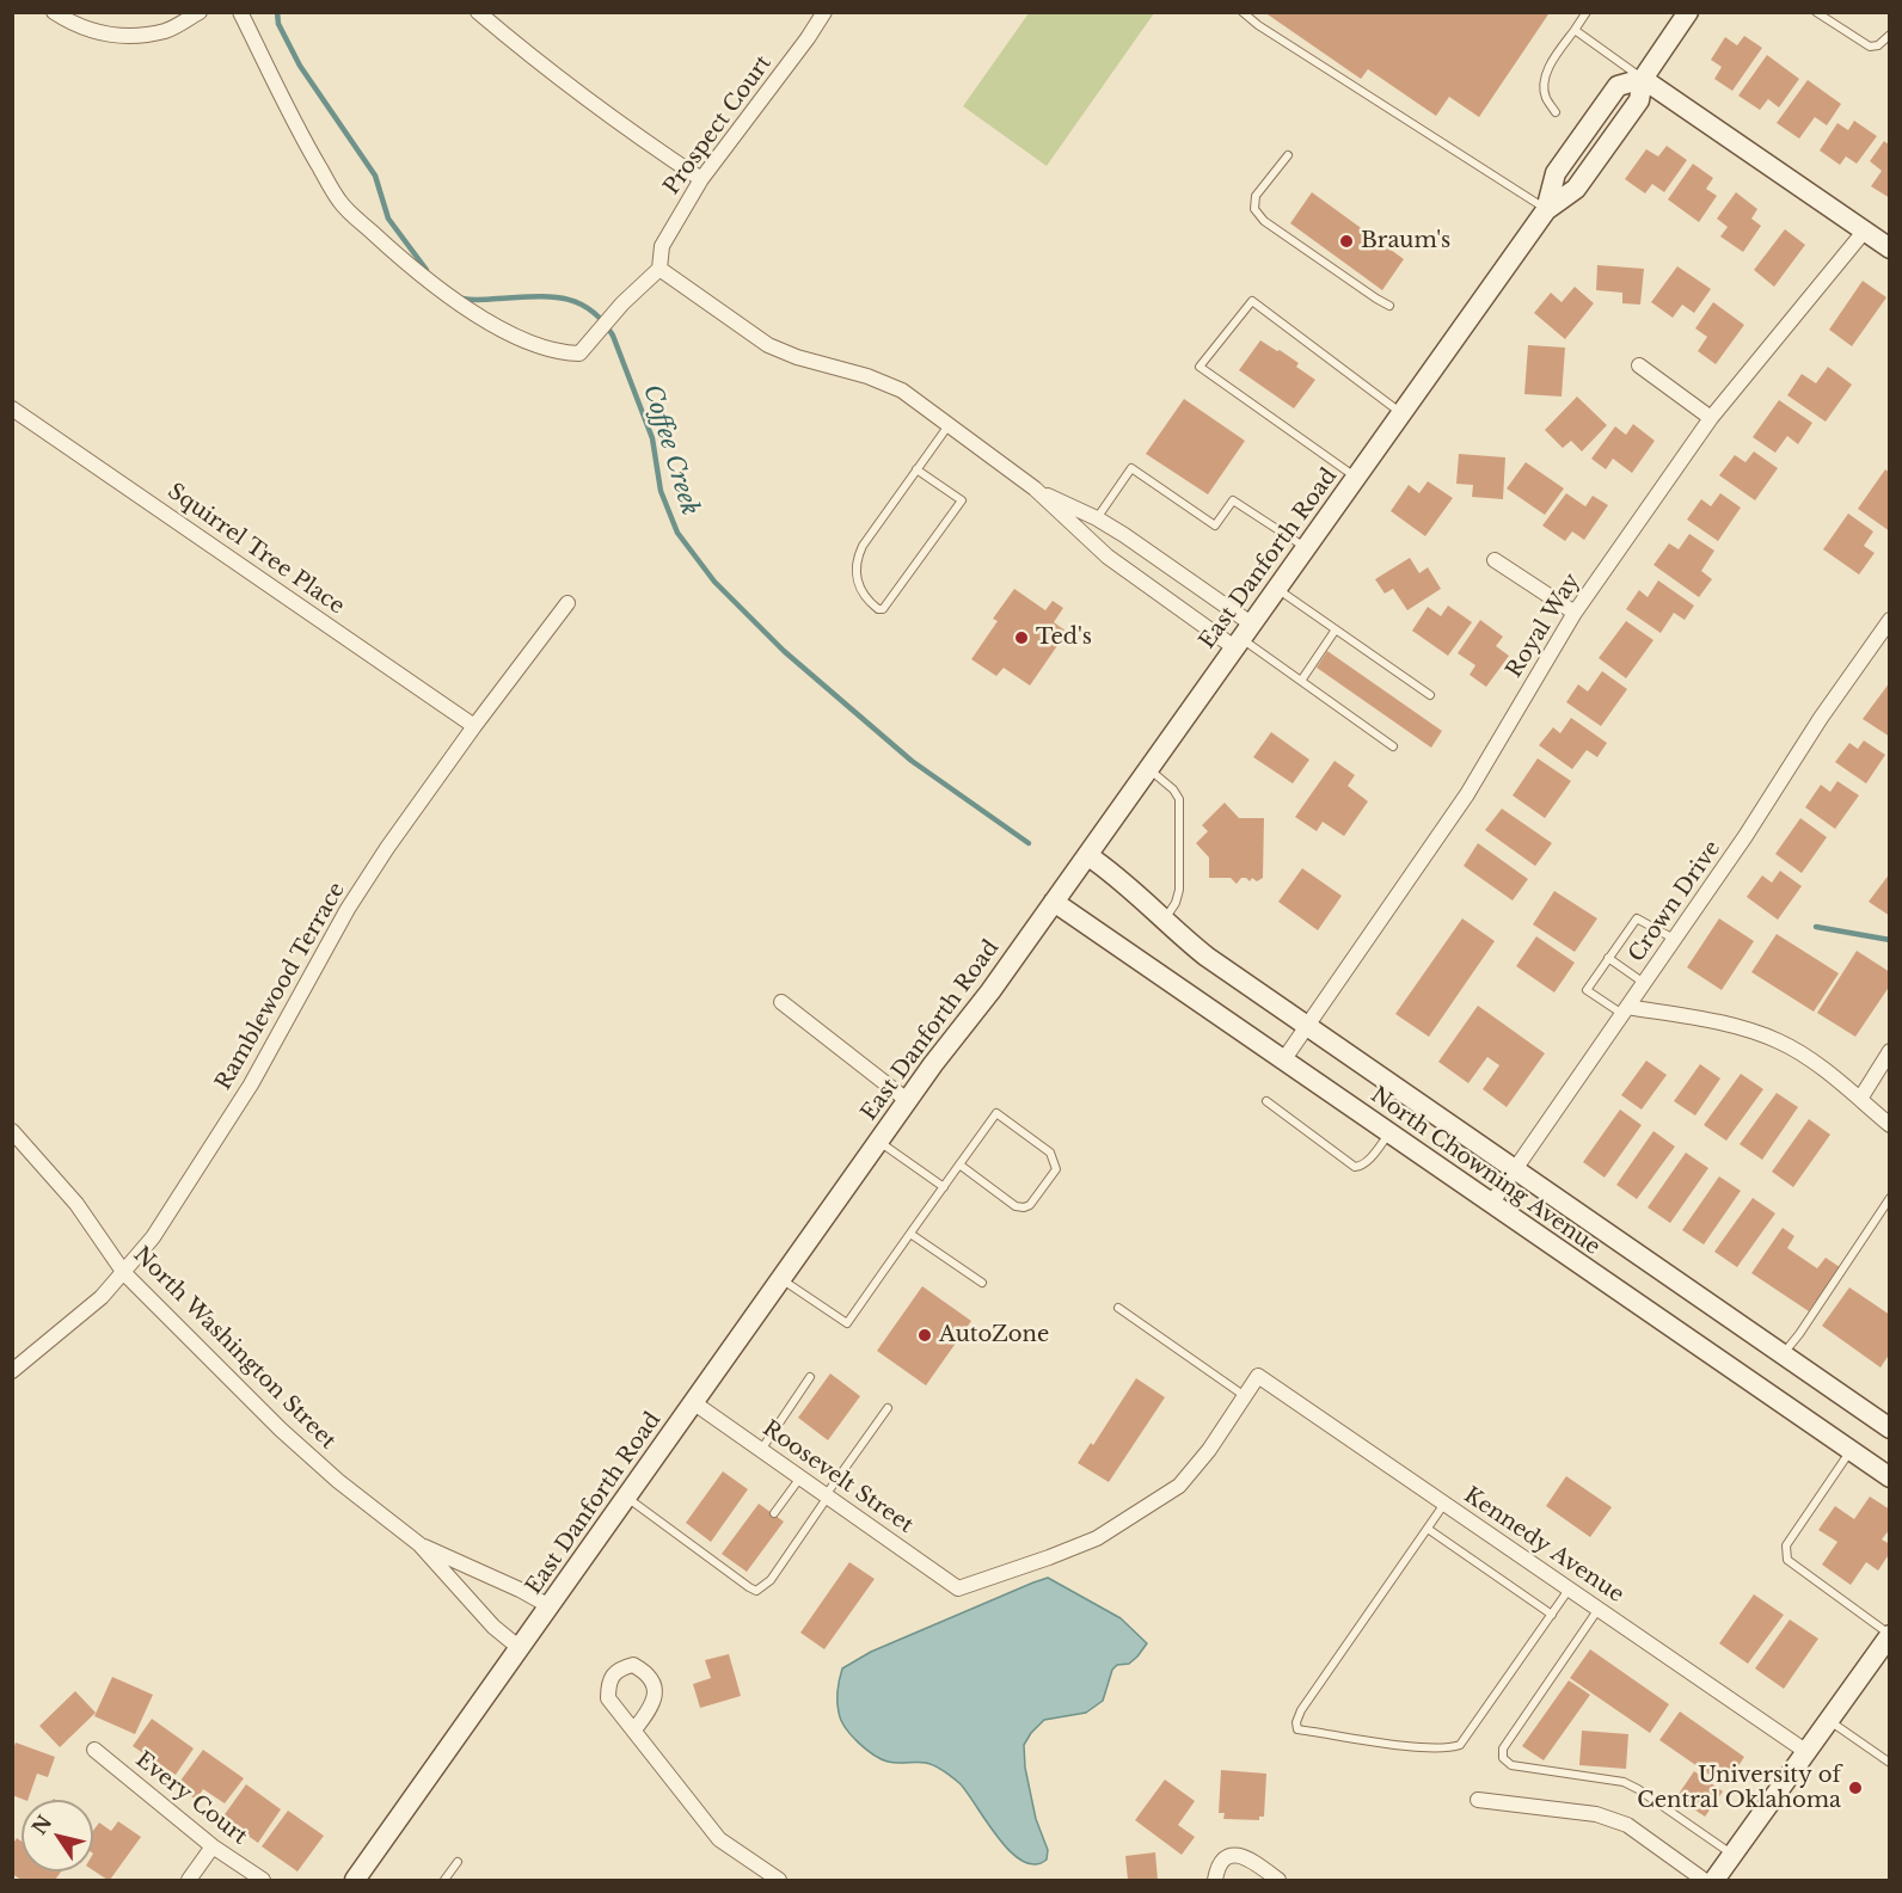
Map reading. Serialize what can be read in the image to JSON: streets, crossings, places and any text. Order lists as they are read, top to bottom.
{
  "streets": {
    "street": [
      "Prospect Court",
      "Squirrel Tree Place",
      "East Danforth Road",
      "Royal Way",
      "Crown Drive",
      "Ramblewood Terrace",
      "North Chowning Avenue",
      "North Washington Street",
      "Roosevelt Street",
      "Kennedy Avenue",
      "Every Court"
    ]
  },
  "crossings": [
    ["Squirrel Tree Place", "Ramblewood Terrace"],
    ["East Danforth Road", "North Chowning Avenue"],
    ["East Danforth Road", "North Washington Street"],
    ["East Danforth Road", "Roosevelt Street"],
    ["Royal Way", "North Chowning Avenue"],
    ["Crown Drive", "North Chowning Avenue"],
    ["Ramblewood Terrace", "North Washington Street"],
    ["Roosevelt Street", "Kennedy Avenue"]
  ],
  "water": ["Coffee Creek"],
  "places": [
    "Braum's",
    "Ted's",
    "AutoZone",
    "University of Central Oklahoma"
  ],
  "north": "top left"
}
